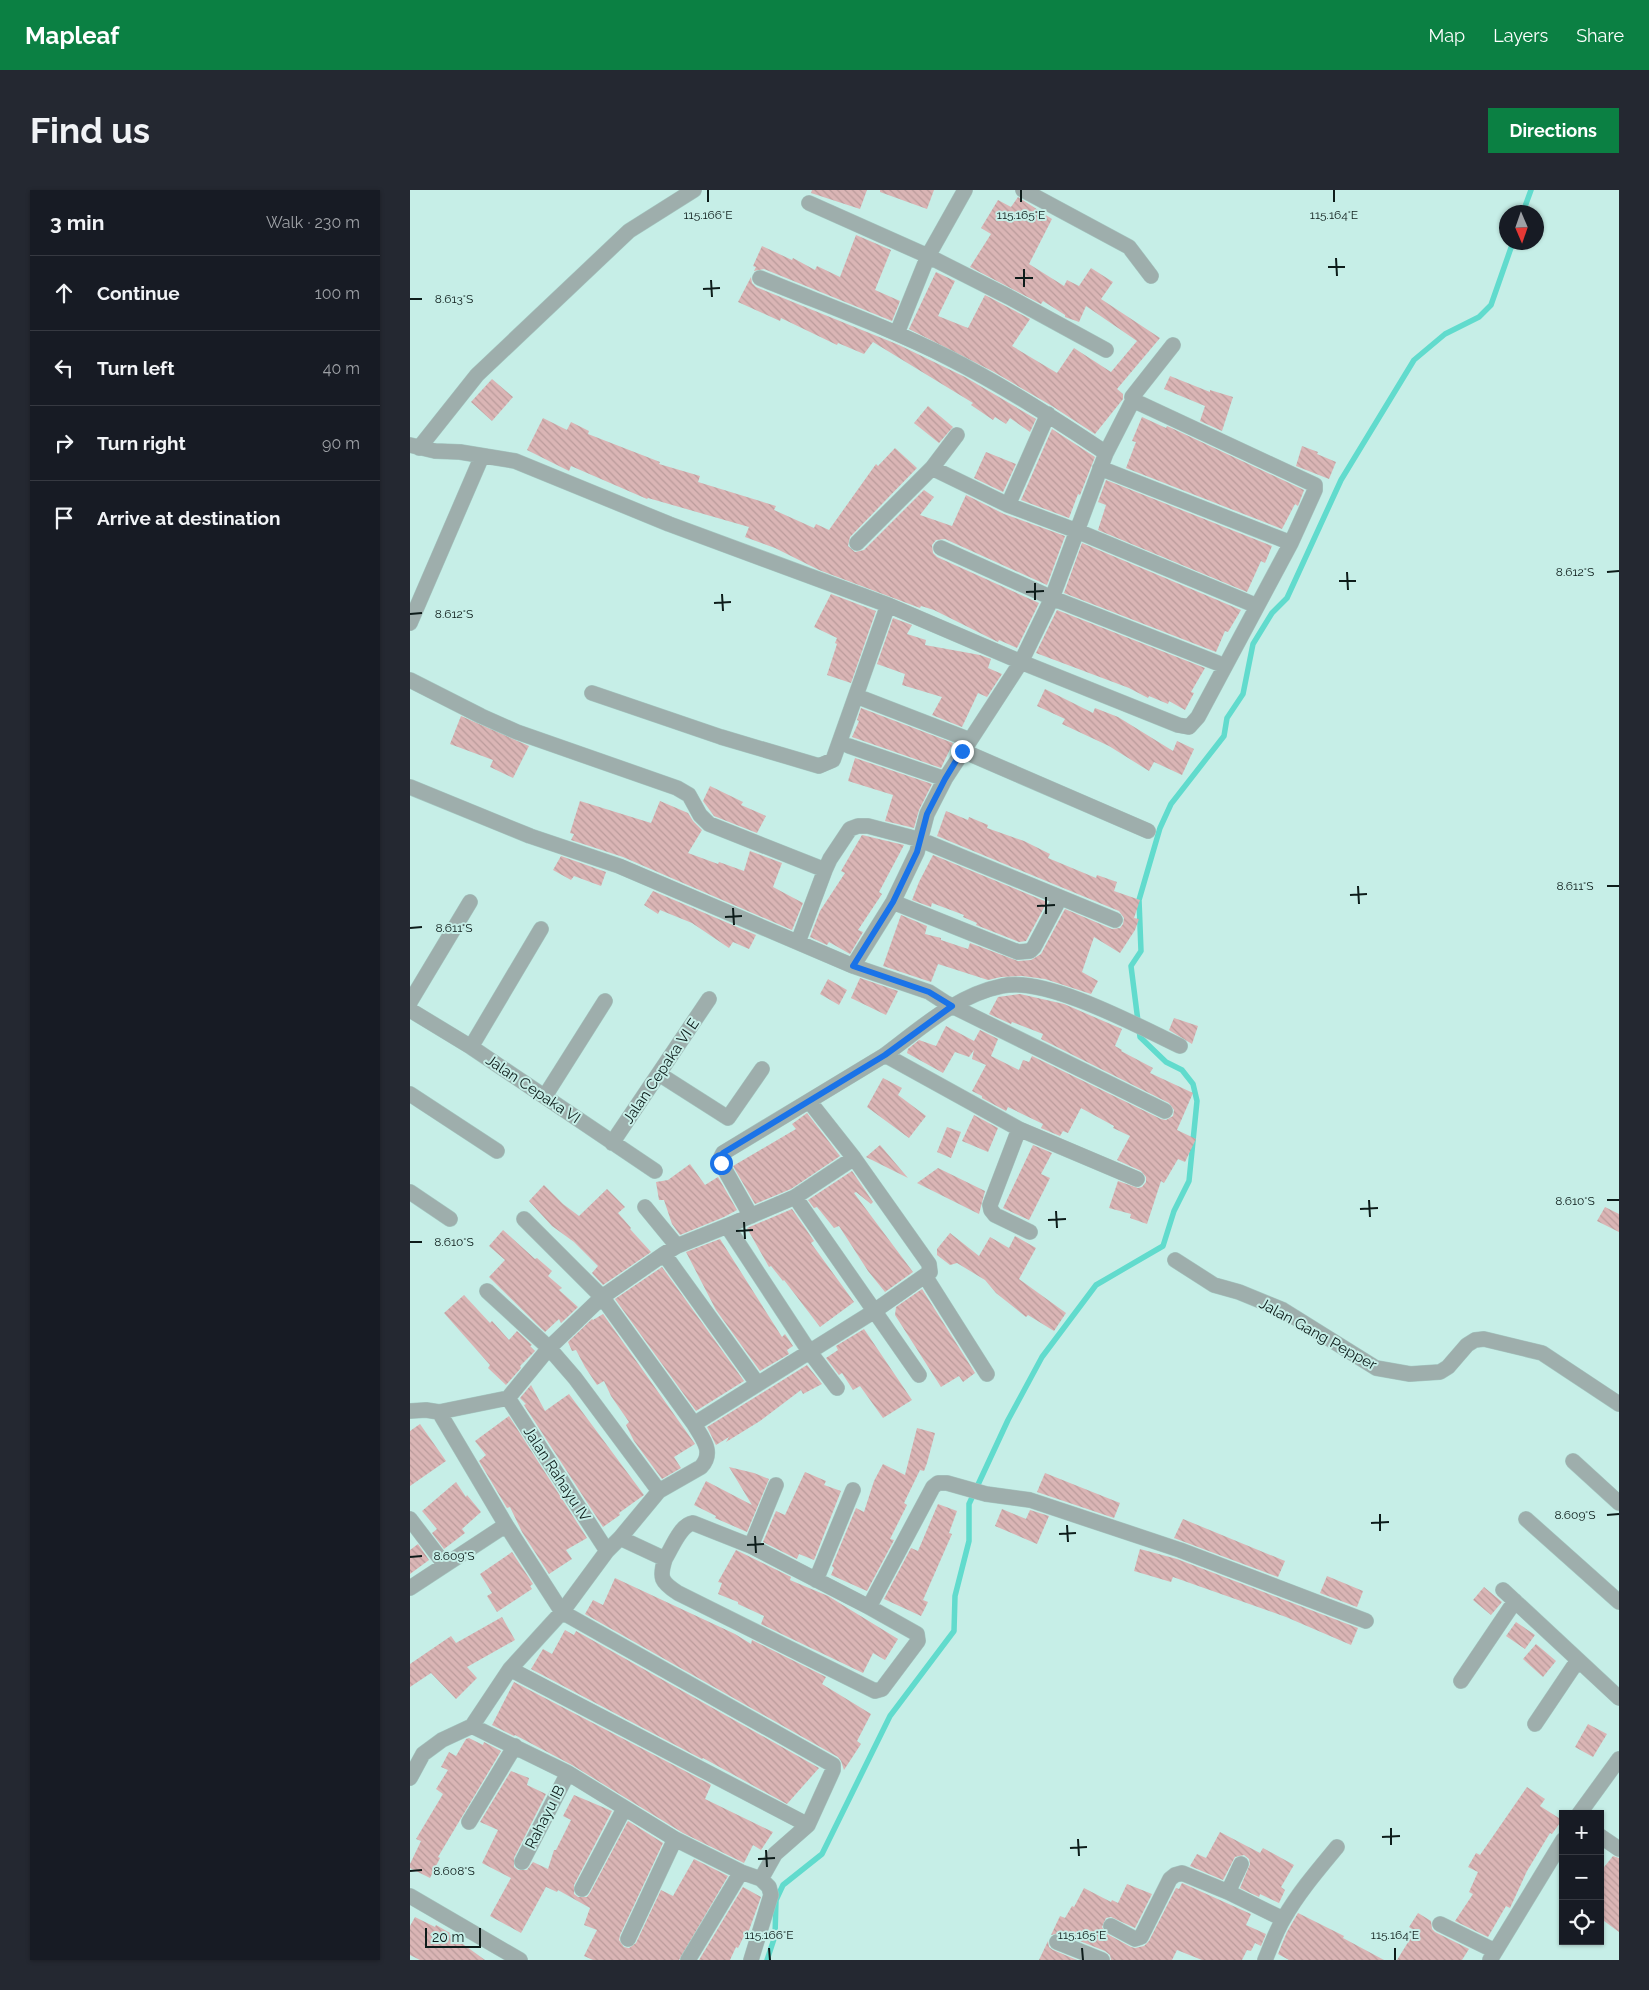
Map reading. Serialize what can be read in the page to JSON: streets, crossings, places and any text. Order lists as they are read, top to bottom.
{
  "streets": {
    "street": [
      "Jalan Cepaka VI E",
      "Jalan Cepaka VI",
      "Jalan Gang Pepper",
      "Jalan Rahayu IV",
      "Rahayu IB"
    ]
  },
  "crossings": [
    ["Jalan Cepaka VI E", "Jalan Cepaka VI"]
  ],
  "scale_bar": "20 m",
  "north": "bottom",
  "page": {
    "header": "Mapleaf",
    "nav": ["Map", "Layers", "Share"],
    "buttons": "Directions",
    "title": "Find us",
    "heading": ["3 min", "Walk · 230 m"],
    "list": [
      ["Continue", "100 m"],
      ["Turn left", "40 m"],
      ["Turn right", "90 m"],
      "Arrive at destination"
    ],
    "map_buttons": ["+", "−"],
    "scale": "20 m"
  },
  "coordinates": [
    "115.166°E",
    "115.165°E",
    "115.164°E",
    "8.613°S",
    "8.612°S",
    "8.611°S",
    "8.610°S",
    "8.609°S",
    "8.608°S"
  ]
}
